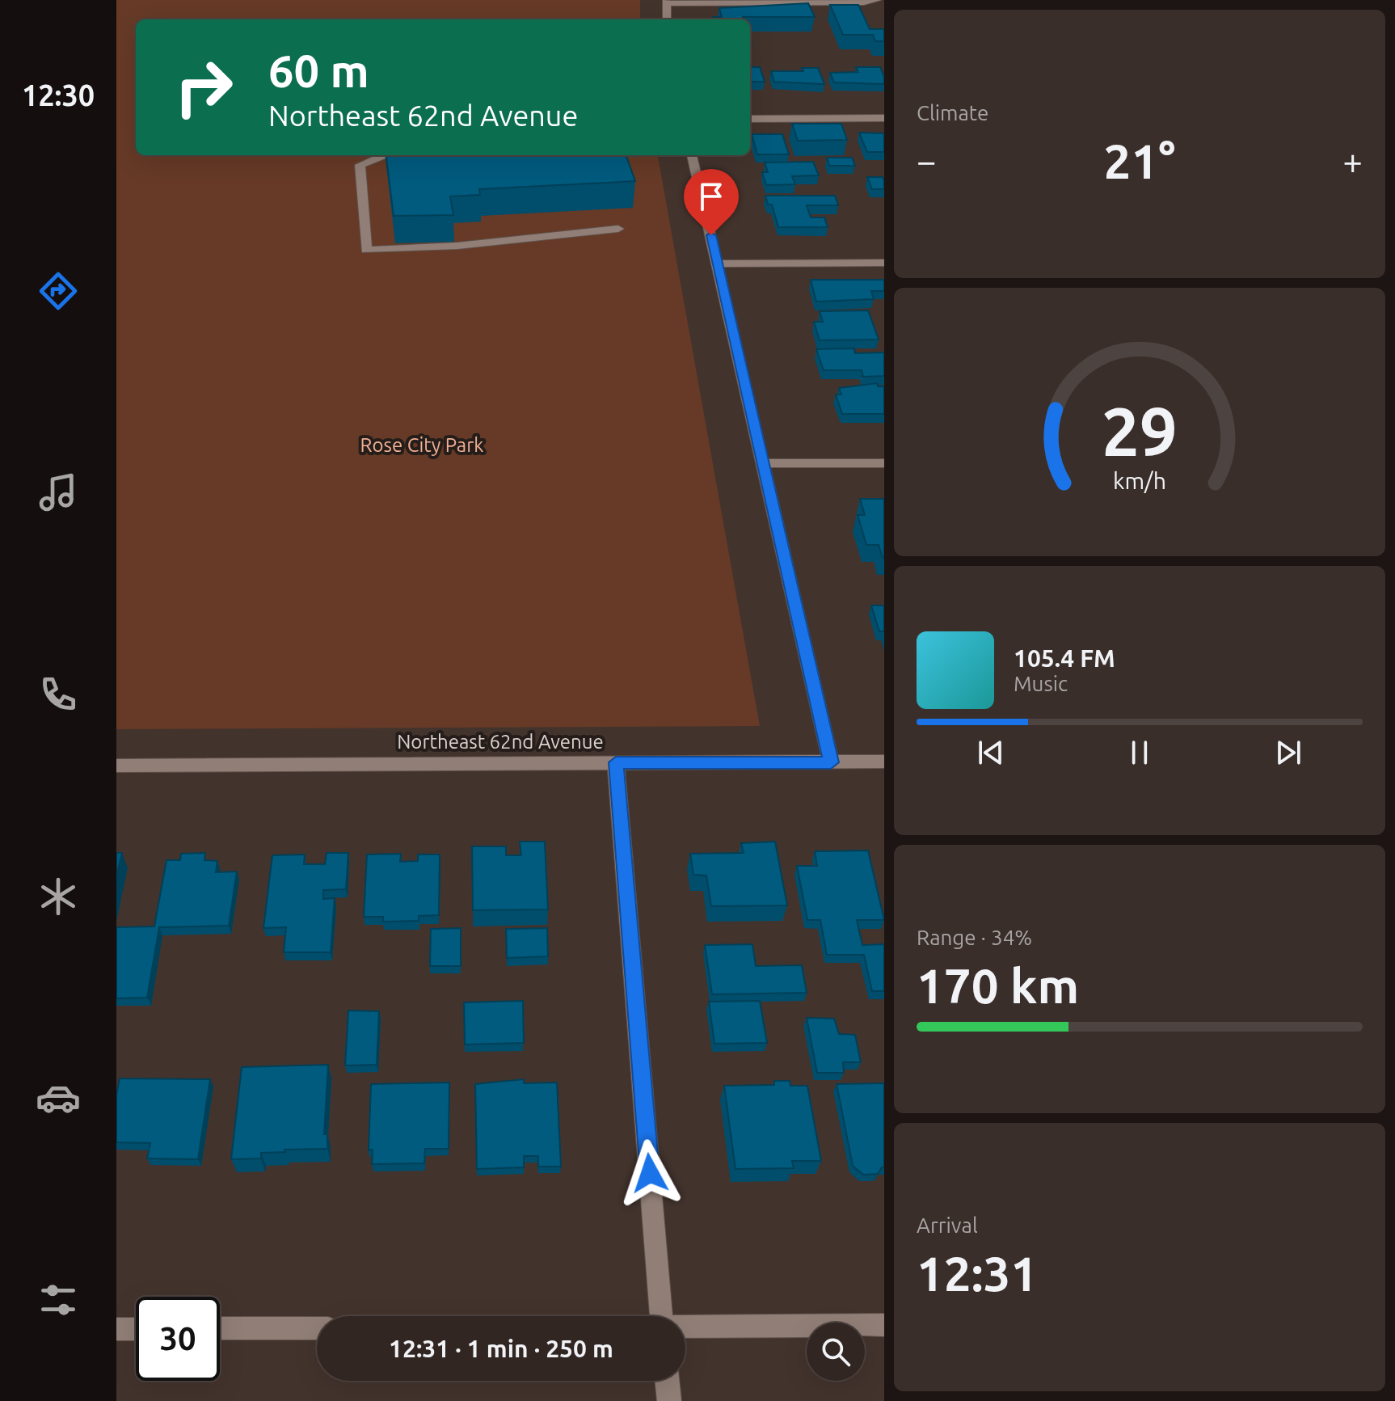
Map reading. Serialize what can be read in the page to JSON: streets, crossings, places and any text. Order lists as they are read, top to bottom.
{
  "streets": {
    "street": ["Northeast 62nd Avenue"]
  },
  "parks": ["Rose City Park"],
  "page": {
    "tabs": "12:30",
    "tile": [
      "Climate",
      ["Range · 34%", "170 km"],
      ["Arrival", "12:31"]
    ],
    "turn": ["60 m", "Northeast 62nd Avenue"],
    "heat": ["−", "21°", "+"],
    "song": ["105.4 FM", "Music"],
    "limit": "30",
    "trip": "12:31 · 1 min · 250 m",
    "gauge": ["29", "km/h"]
  }
}
